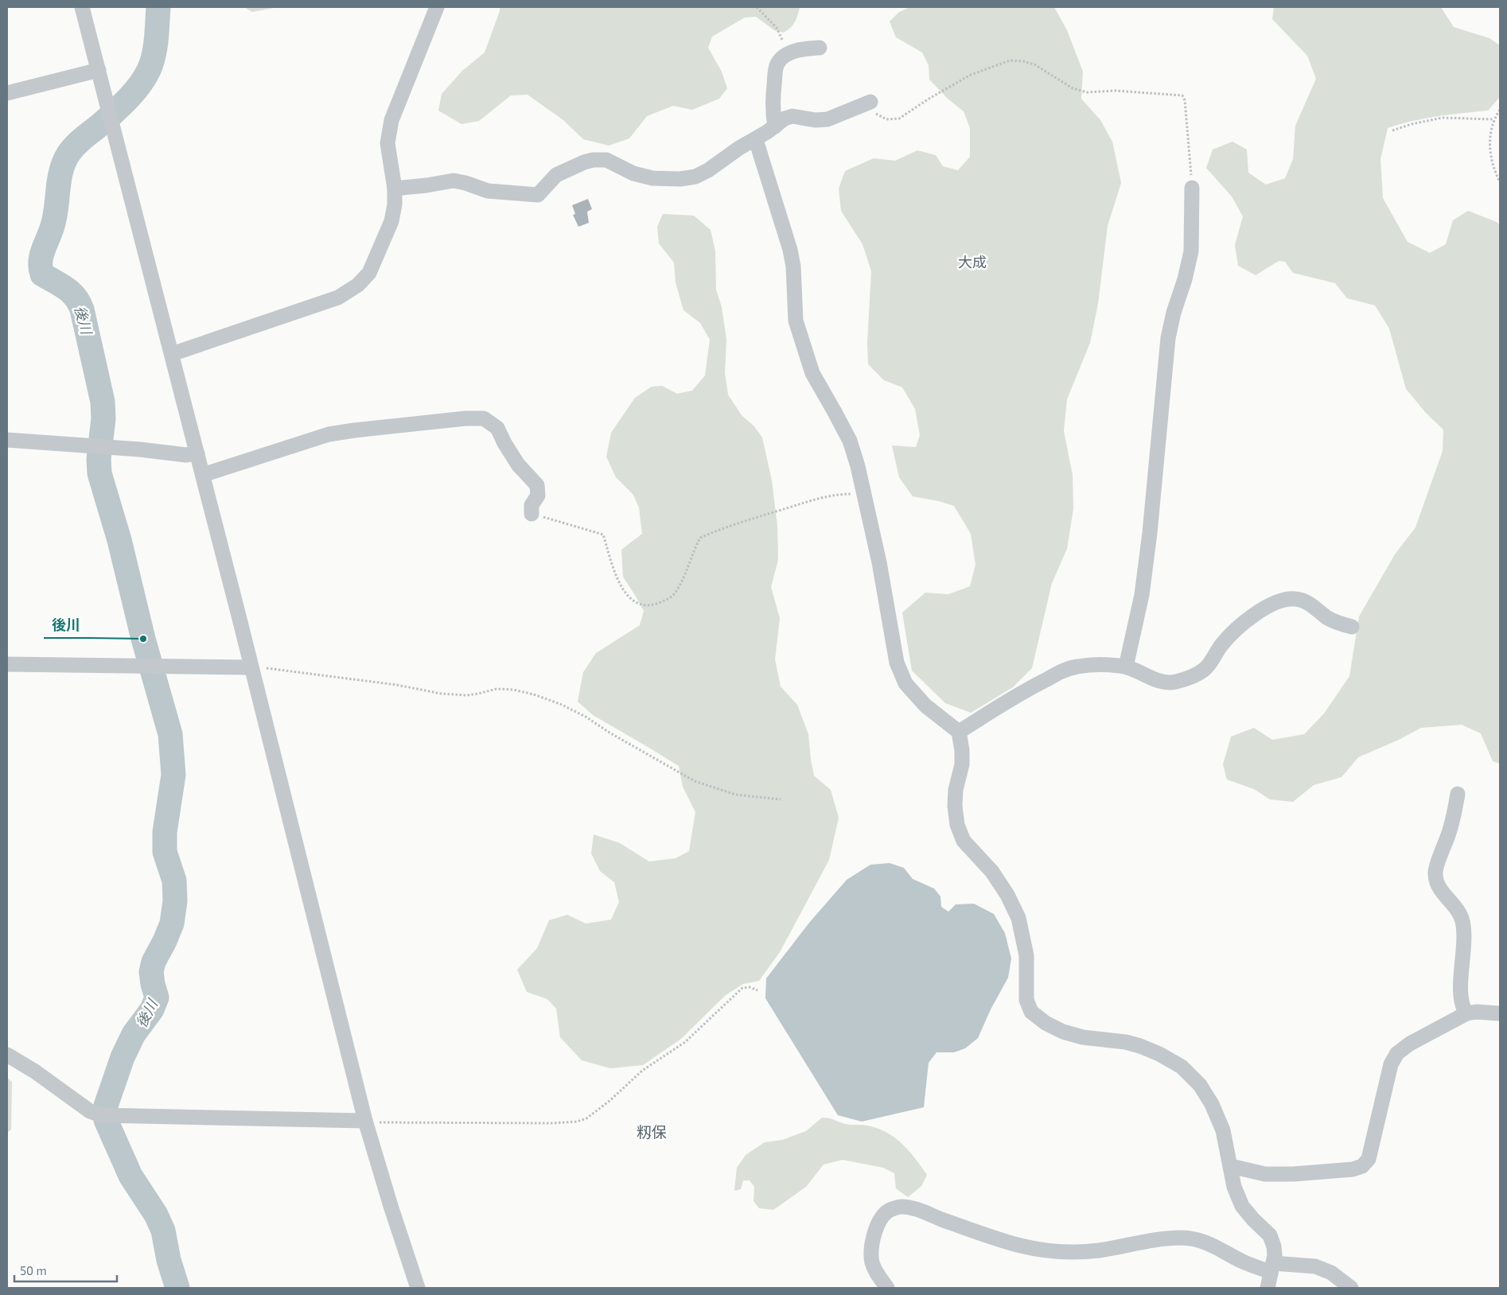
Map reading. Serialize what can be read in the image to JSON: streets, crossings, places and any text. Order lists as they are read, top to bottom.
{
  "districts": ["大成", "籾保"],
  "water": ["後川"],
  "places": ["後川"],
  "scale_bar": "50 m"
}
